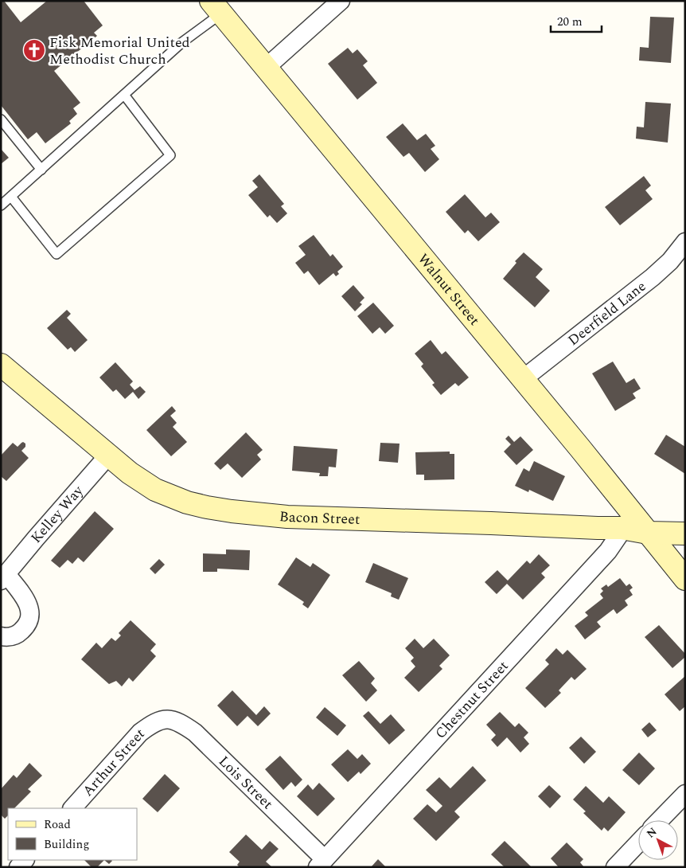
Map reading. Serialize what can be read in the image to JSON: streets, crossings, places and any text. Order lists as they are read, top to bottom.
{
  "streets": {
    "street": [
      "Walnut Street",
      "Deerfield Lane",
      "Kelley Way",
      "Bacon Street",
      "Chestnut Street",
      "Arthur Street",
      "Lois Street"
    ]
  },
  "crossings": [
    ["Walnut Street", "Deerfield Lane"],
    ["Walnut Street", "Bacon Street"],
    ["Kelley Way", "Bacon Street"],
    ["Bacon Street", "Chestnut Street"],
    ["Chestnut Street", "Lois Street"],
    ["Arthur Street", "Lois Street"]
  ],
  "places": {
    "church": ["Fisk Memorial United Methodist Church"]
  },
  "legend": ["Road", "Building"],
  "scale_bar": "20 m",
  "north": "top left"
}
